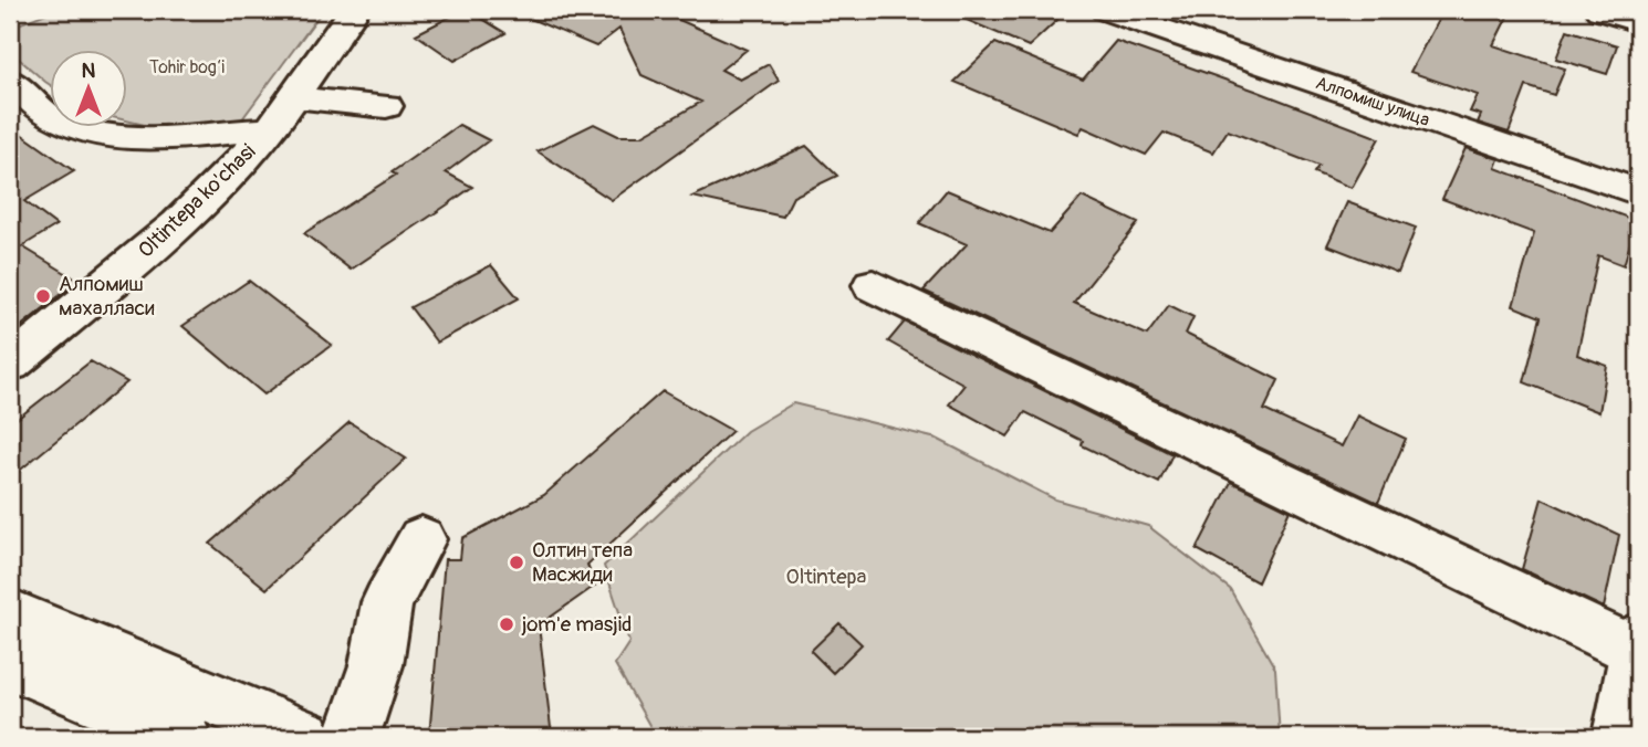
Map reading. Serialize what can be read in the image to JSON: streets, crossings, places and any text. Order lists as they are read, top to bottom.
{
  "streets": {
    "street": ["Алпомиш улица", "Oltintepa ko'chasi"]
  },
  "parks": ["Tohir bog‘i", "Oltintepa"],
  "places": ["Алпомиш махалласи", "Олтин тепа Масжиди", "jom'e masjid"],
  "north": "top"
}
